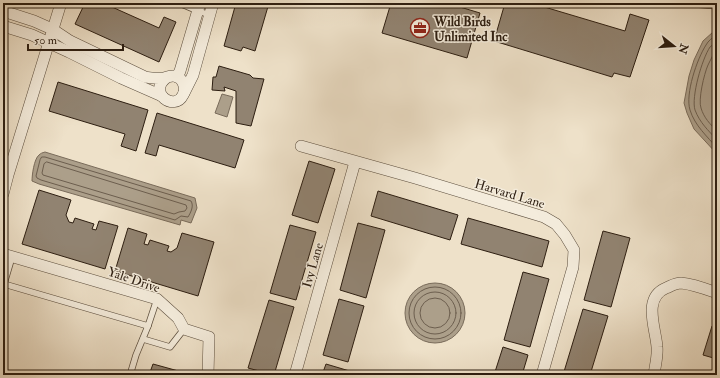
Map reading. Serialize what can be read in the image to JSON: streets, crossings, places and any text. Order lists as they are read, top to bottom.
{
  "streets": {
    "street": ["Harvard Lane", "Ivy Lane", "Yale Drive"]
  },
  "crossings": [
    ["Harvard Lane", "Ivy Lane"]
  ],
  "places": {
    "office": ["Wild Birds Unlimited Inc"]
  },
  "scale_bar": "50 m",
  "north": "right"
}
